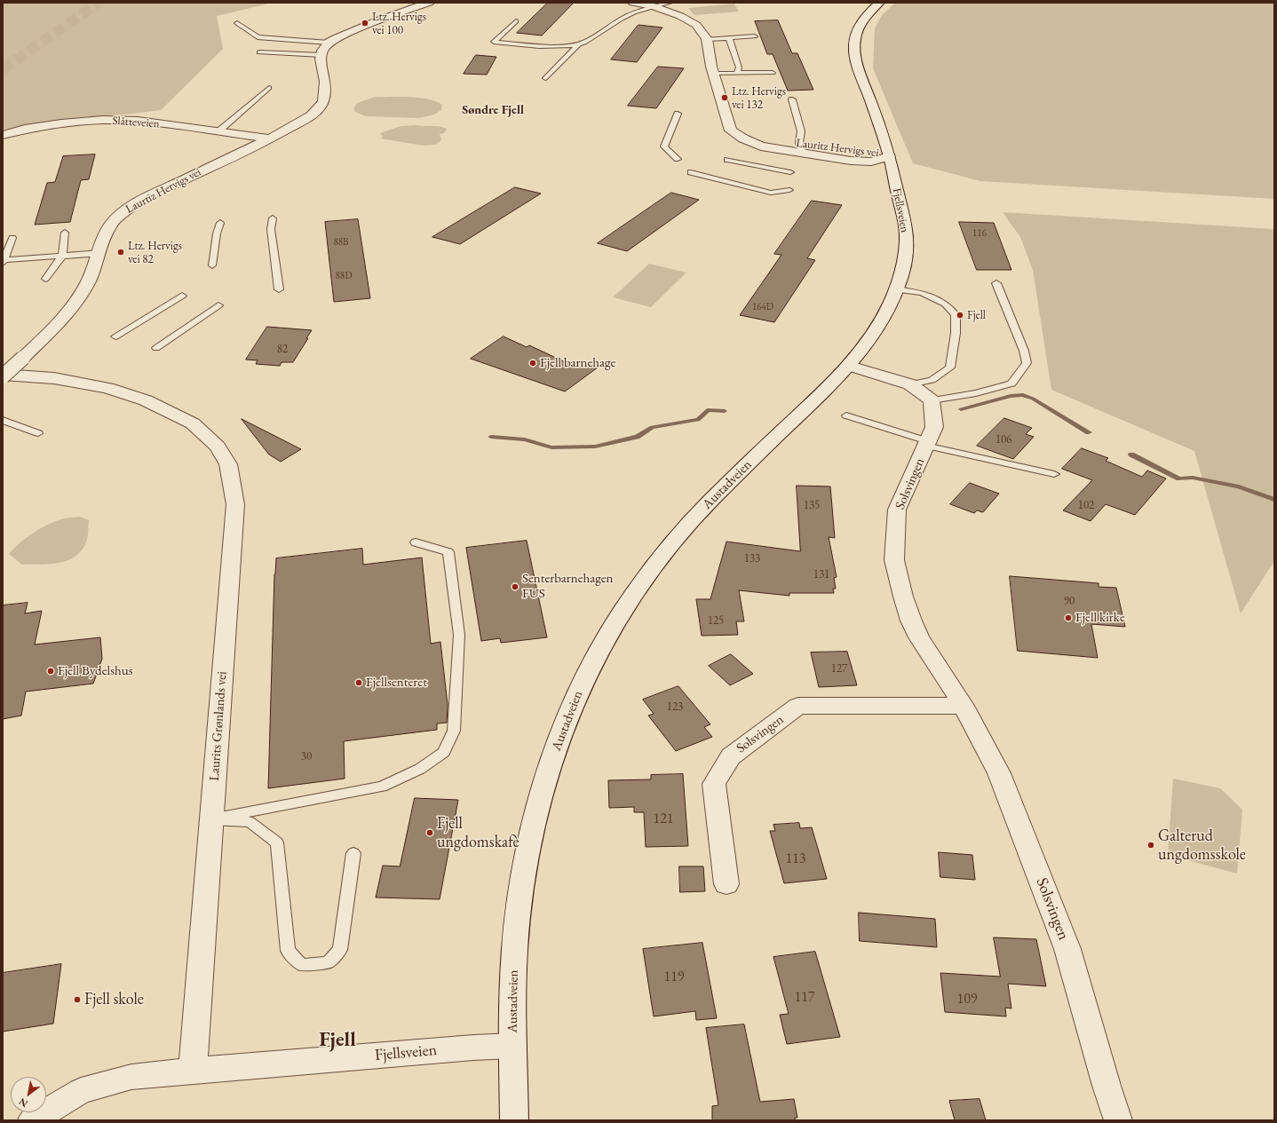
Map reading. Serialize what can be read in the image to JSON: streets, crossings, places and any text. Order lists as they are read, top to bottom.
{
  "streets": {
    "street": [
      "Slåtteveien",
      "Lauritz Hervigs vei",
      "Laurtiz Hervigs vei",
      "Fjellsveien",
      "Solsvingen",
      "Austadveien",
      "Laurits Grønlands vei"
    ]
  },
  "crossings": [
    ["Slåtteveien", "Laurtiz Hervigs vei"],
    ["Lauritz Hervigs vei", "Fjellsveien"],
    ["Laurtiz Hervigs vei", "Laurits Grønlands vei"],
    ["Fjellsveien", "Austadveien"],
    ["Fjellsveien", "Laurits Grønlands vei"]
  ],
  "districts": ["Søndre Fjell", "Fjell"],
  "places": [
    "Ltz. Hervigs vei 100",
    "Ltz. Hervigs vei 132",
    "Ltz. Hervigs vei 82",
    "Fjell",
    "Fjell barnehage",
    "Senterbarnehagen FUS",
    "Fjell kirke",
    "Fjell Bydelshus",
    "Fjellsenteret",
    "Fjell ungdomskafè",
    "Galterud ungdomsskole",
    "Fjell skole"
  ],
  "house_numbers": [
    "116",
    "88B",
    "88D",
    "164D",
    "82",
    "106",
    "135",
    "102",
    "133",
    "131",
    "90",
    "125",
    "127",
    "123",
    "30",
    "121",
    "113",
    "119",
    "117",
    "109"
  ],
  "north": "bottom left"
}
